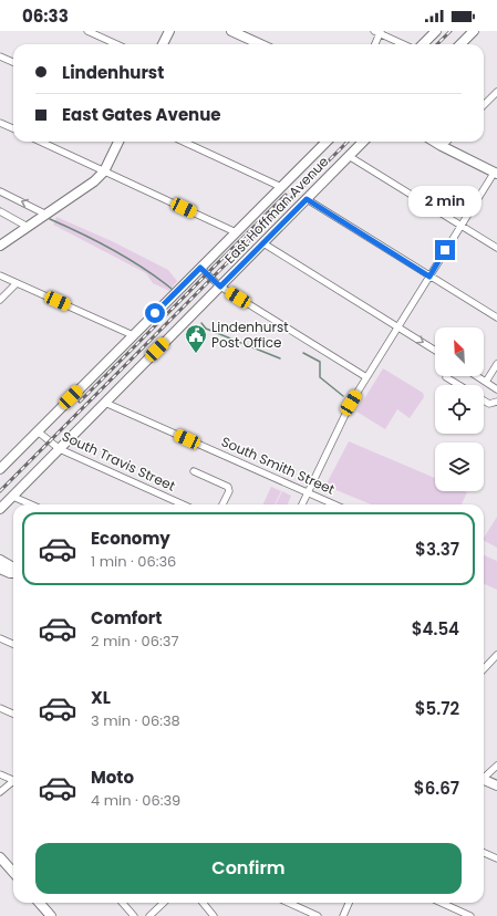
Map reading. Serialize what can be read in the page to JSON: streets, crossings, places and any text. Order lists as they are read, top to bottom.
{
  "streets": {
    "street": ["East Hoffman Avenue", "South Travis Street", "South Smith Street"]
  },
  "crossings": [
    ["East Hoffman Avenue", "South Travis Street"],
    ["East Hoffman Avenue", "South Smith Street"]
  ],
  "places": {
    "public building": ["Lindenhurst Post Office"]
  },
  "north": "top left",
  "page": {
    "status": "06:33",
    "banner": ["Lindenhurst", "East Gates Avenue"],
    "bubble": "2 min",
    "list": [
      {
        "name": "Economy",
        "note": "1 min · 06:36",
        "value": "$3.37"
      },
      {
        "name": "Comfort",
        "note": "2 min · 06:37",
        "value": "$4.54"
      },
      {
        "name": "XL",
        "note": "3 min · 06:38",
        "value": "$5.72"
      },
      {
        "name": "Moto",
        "note": "4 min · 06:39",
        "value": "$6.67"
      }
    ],
    "buttons": "Confirm"
  }
}
